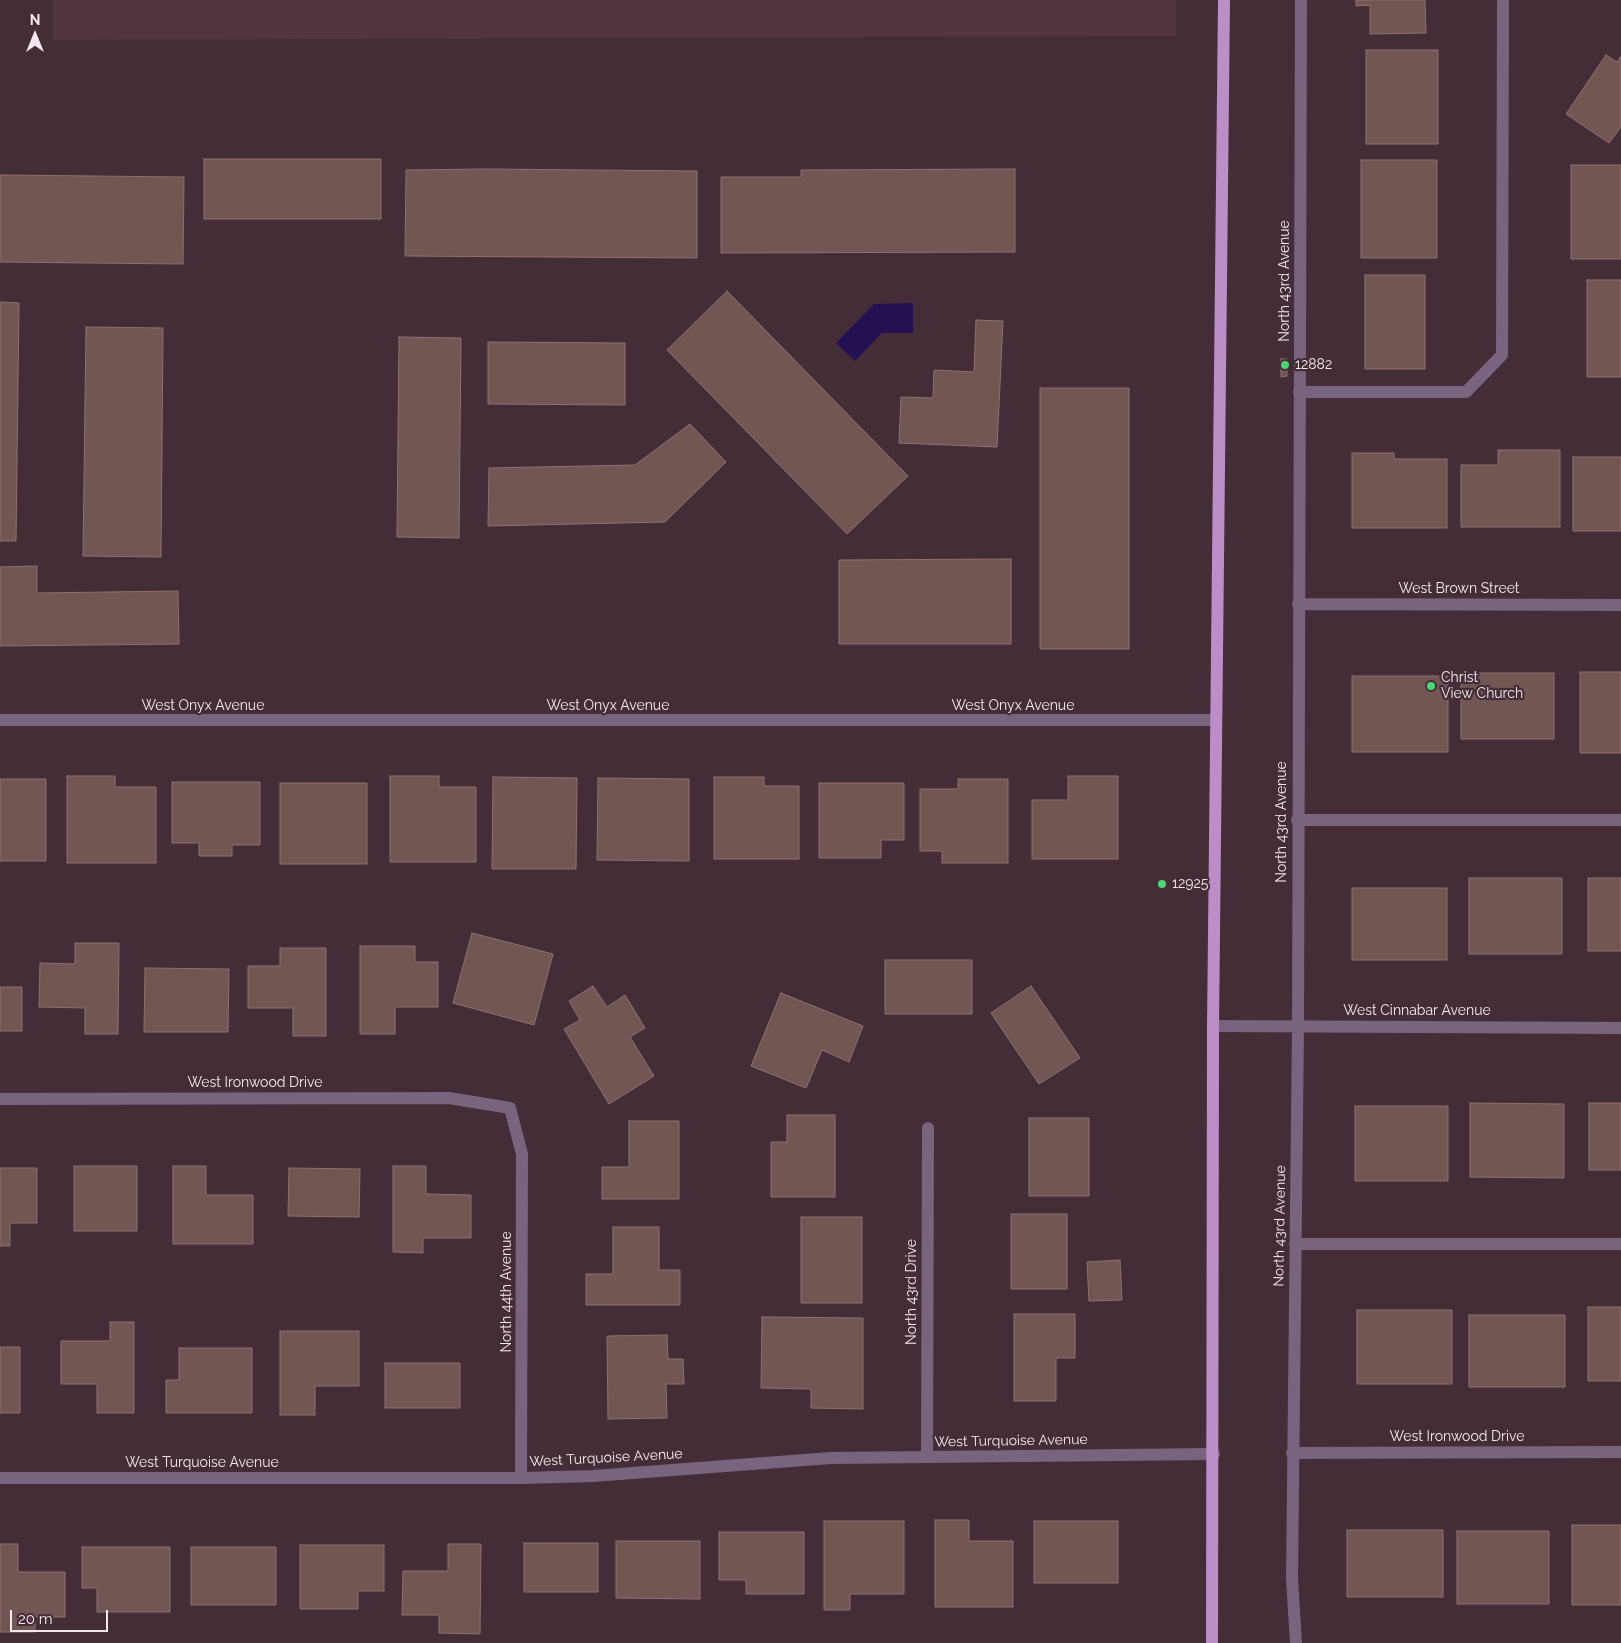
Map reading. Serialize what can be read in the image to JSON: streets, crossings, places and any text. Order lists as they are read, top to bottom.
{
  "streets": {
    "street": [
      "North 43rd Avenue",
      "West Brown Street",
      "West Onyx Avenue",
      "West Cinnabar Avenue",
      "West Ironwood Drive",
      "North 44th Avenue",
      "North 43rd Drive",
      "West Turquoise Avenue"
    ]
  },
  "crossings": [
    ["North 43rd Avenue", "West Brown Street"],
    ["North 43rd Avenue", "West Cinnabar Avenue"],
    ["North 43rd Avenue", "West Ironwood Drive"],
    ["West Ironwood Drive", "North 44th Avenue"],
    ["North 44th Avenue", "West Turquoise Avenue"],
    ["North 43rd Drive", "West Turquoise Avenue"]
  ],
  "places": ["12882", "Christ View Church", "12925"],
  "scale_bar": "20 m",
  "north": "top"
}
